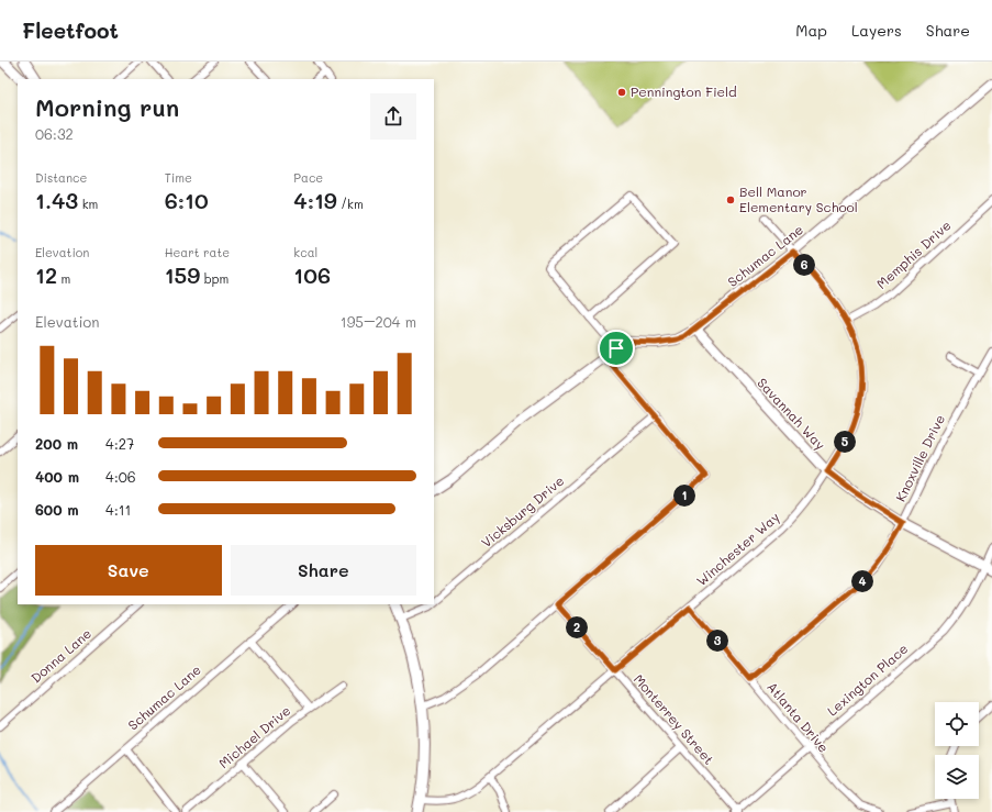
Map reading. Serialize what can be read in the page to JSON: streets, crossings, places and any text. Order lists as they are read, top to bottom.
{
  "streets": {
    "street": [
      "Memphis Drive",
      "Schumac Lane",
      "Savannah Way",
      "Knoxville Drive",
      "Vicksburg Drive",
      "Winchester Way",
      "Donna Lane",
      "Lexington Place",
      "Atlanta Drive",
      "Monterrey Street",
      "Michael Drive"
    ]
  },
  "crossings": [
    ["Memphis Drive", "Winchester Way"],
    ["Schumac Lane", "Savannah Way"],
    ["Schumac Lane", "Winchester Way"],
    ["Savannah Way", "Knoxville Drive"],
    ["Savannah Way", "Winchester Way"],
    ["Savannah Way", "Lexington Place"],
    ["Knoxville Drive", "Atlanta Drive"],
    ["Winchester Way", "Atlanta Drive"],
    ["Winchester Way", "Monterrey Street"],
    ["Lexington Place", "Atlanta Drive"],
    ["Lexington Place", "Monterrey Street"]
  ],
  "places": ["Pennington Field", "Bell Manor Elementary School"],
  "page": {
    "header": "Fleetfoot",
    "nav": ["Map", "Layers", "Share"],
    "heading": ["Morning run", "06:32"],
    "stats": [
      ["Distance", "1.43 km"],
      ["Time", "6:10"],
      ["Pace", "4:19 /km"],
      ["Elevation", "12 m"],
      ["Heart rate", "159 bpm"],
      ["kcal", "106"]
    ],
    "pins": [
      "6",
      "5",
      "1",
      "4",
      "2",
      "3"
    ],
    "chart": ["Elevation", "195–204 m"],
    "list": [
      {
        "name": "200 m",
        "note": "4:27"
      },
      {
        "name": "400 m",
        "note": "4:06"
      },
      {
        "name": "600 m",
        "note": "4:11"
      }
    ],
    "buttons": ["Save", "Share"]
  }
}
